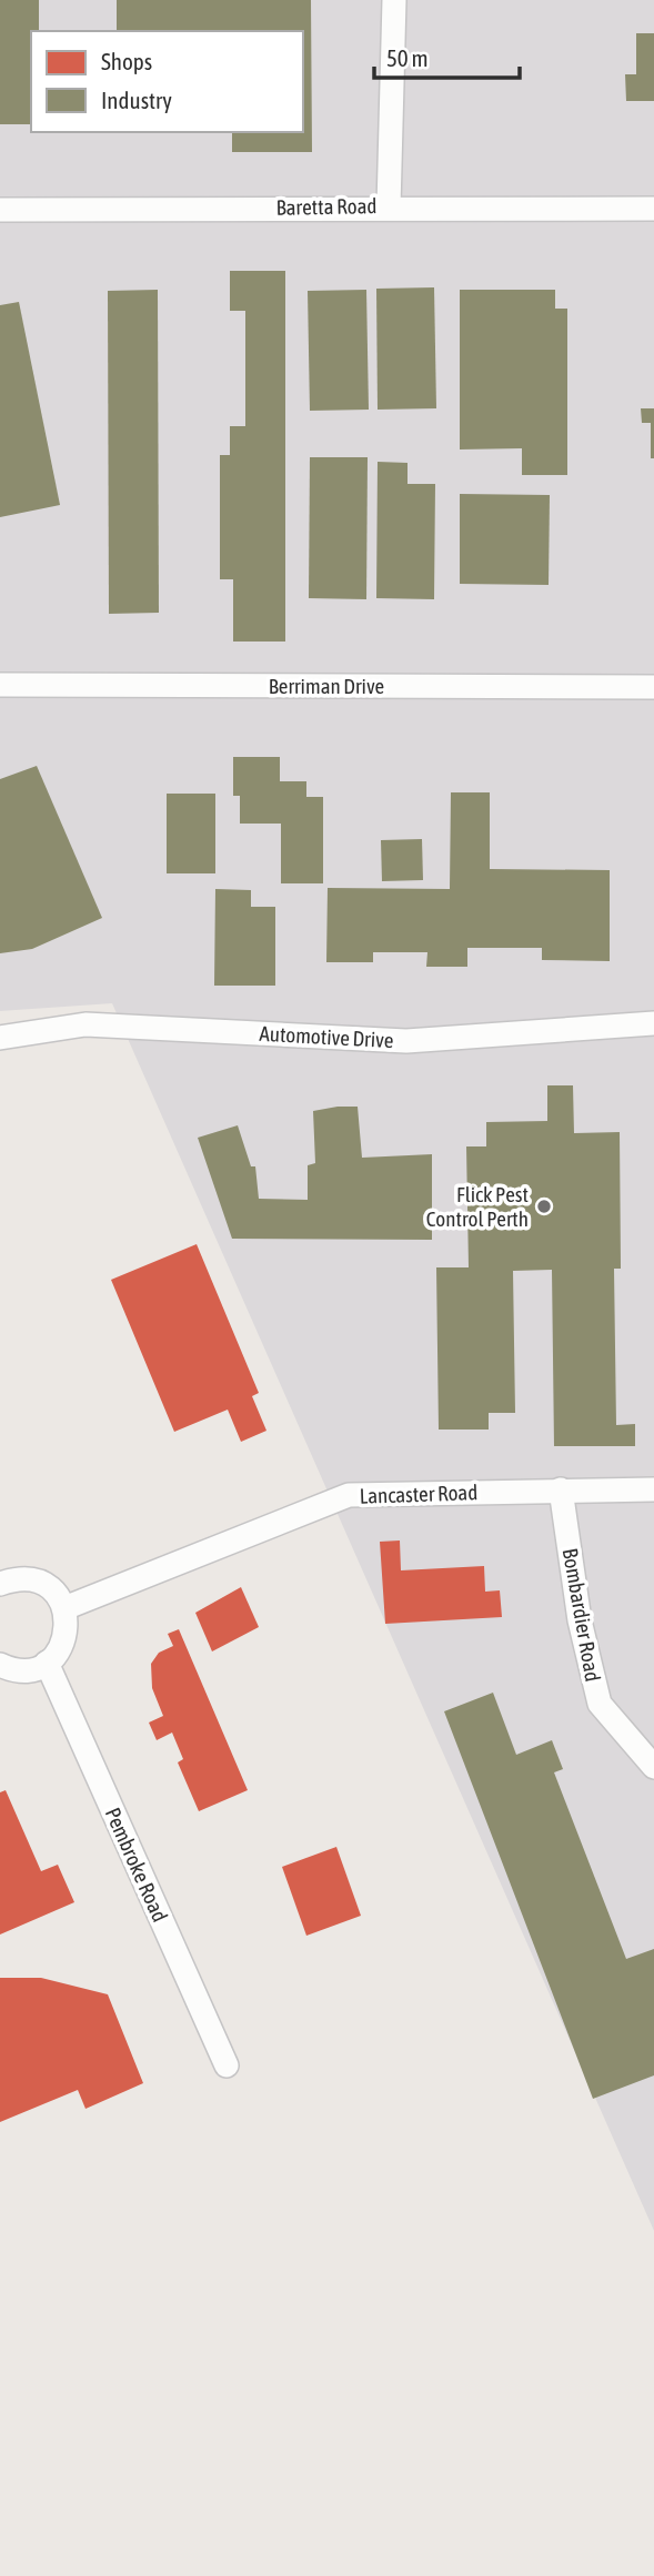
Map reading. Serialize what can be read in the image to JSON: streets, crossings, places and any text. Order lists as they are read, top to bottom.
{
  "streets": {
    "street": [
      "Baretta Road",
      "Berriman Drive",
      "Automotive Drive",
      "Lancaster Road",
      "Bombardier Road",
      "Pembroke Road"
    ]
  },
  "crossings": [
    ["Lancaster Road", "Bombardier Road"]
  ],
  "places": ["Flick Pest Control Perth"],
  "legend": ["Shops", "Industry"],
  "scale_bar": "50 m"
}
